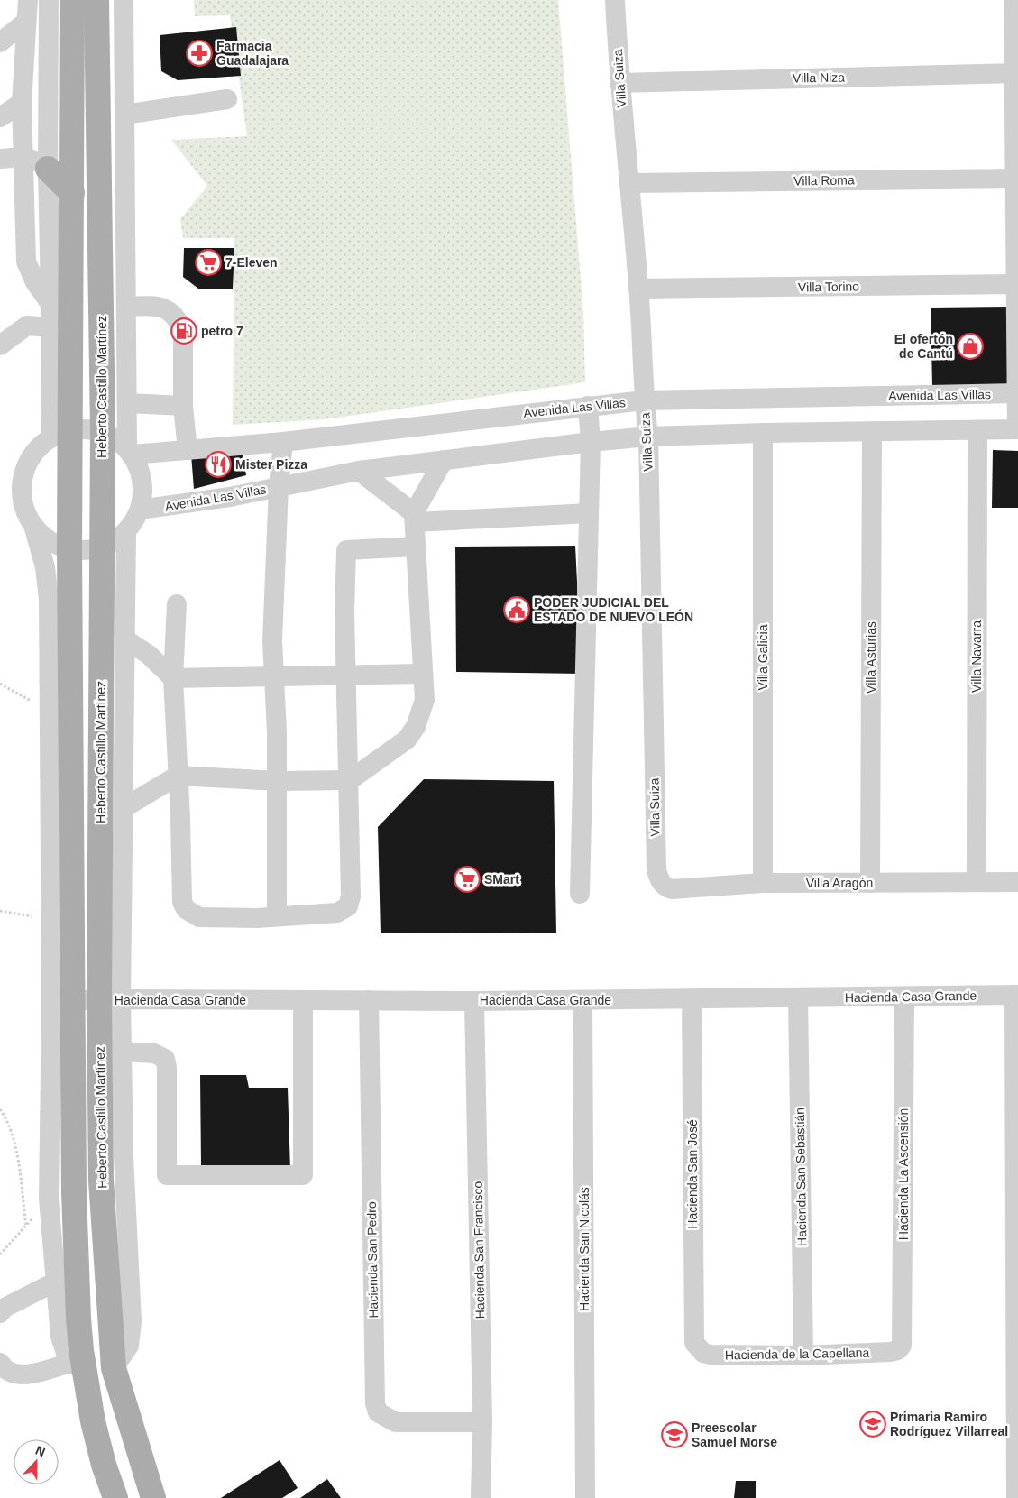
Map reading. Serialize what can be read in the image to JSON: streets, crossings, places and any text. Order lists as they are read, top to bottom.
{
  "streets": {
    "main road": ["Heberto Castillo Martínez"],
    "street": [
      "Villa Niza",
      "Villa Suiza",
      "Villa Roma",
      "Villa Torino",
      "Avenida Las Villas",
      "Villa Navarra",
      "Villa Galicia",
      "Villa Asturias",
      "Villa Aragón",
      "Hacienda Casa Grande",
      "Hacienda San José",
      "Hacienda La Ascensión",
      "Hacienda San Sebastián",
      "Hacienda San Nicolás",
      "Hacienda San Francisco",
      "Hacienda San Pedro",
      "Hacienda de la Capellana"
    ]
  },
  "crossings": [
    ["Villa Niza", "Villa Suiza"],
    ["Villa Suiza", "Villa Roma"],
    ["Villa Suiza", "Villa Torino"],
    ["Villa Suiza", "Avenida Las Villas"],
    ["Villa Suiza", "Villa Aragón"],
    ["Heberto Castillo Martínez", "Hacienda Casa Grande"],
    ["Avenida Las Villas", "Villa Navarra"],
    ["Avenida Las Villas", "Villa Galicia"],
    ["Avenida Las Villas", "Villa Asturias"],
    ["Villa Navarra", "Villa Aragón"],
    ["Villa Galicia", "Villa Aragón"],
    ["Villa Asturias", "Villa Aragón"],
    ["Hacienda Casa Grande", "Hacienda San José"],
    ["Hacienda Casa Grande", "Hacienda La Ascensión"],
    ["Hacienda Casa Grande", "Hacienda San Sebastián"],
    ["Hacienda Casa Grande", "Hacienda San Nicolás"],
    ["Hacienda Casa Grande", "Hacienda San Francisco"],
    ["Hacienda Casa Grande", "Hacienda San Pedro"],
    ["Hacienda San José", "Hacienda de la Capellana"],
    ["Hacienda La Ascensión", "Hacienda de la Capellana"],
    ["Hacienda San Sebastián", "Hacienda de la Capellana"],
    ["Hacienda San Francisco", "Hacienda San Pedro"]
  ],
  "places": {
    "pharmacy": ["Farmacia Guadalajara"],
    "supermarket": ["7-Eleven", "SMart"],
    "fuel station": ["petro 7"],
    "shop": ["El ofertón de Cantú"],
    "restaurant": ["Mister Pizza"],
    "public building": ["PODER JUDICIAL DEL ESTADO DE NUEVO LEÓN"],
    "school or university": ["Primaria Ramiro Rodríguez Villarreal", "Preescolar Samuel Morse"]
  },
  "north": "top"
}
